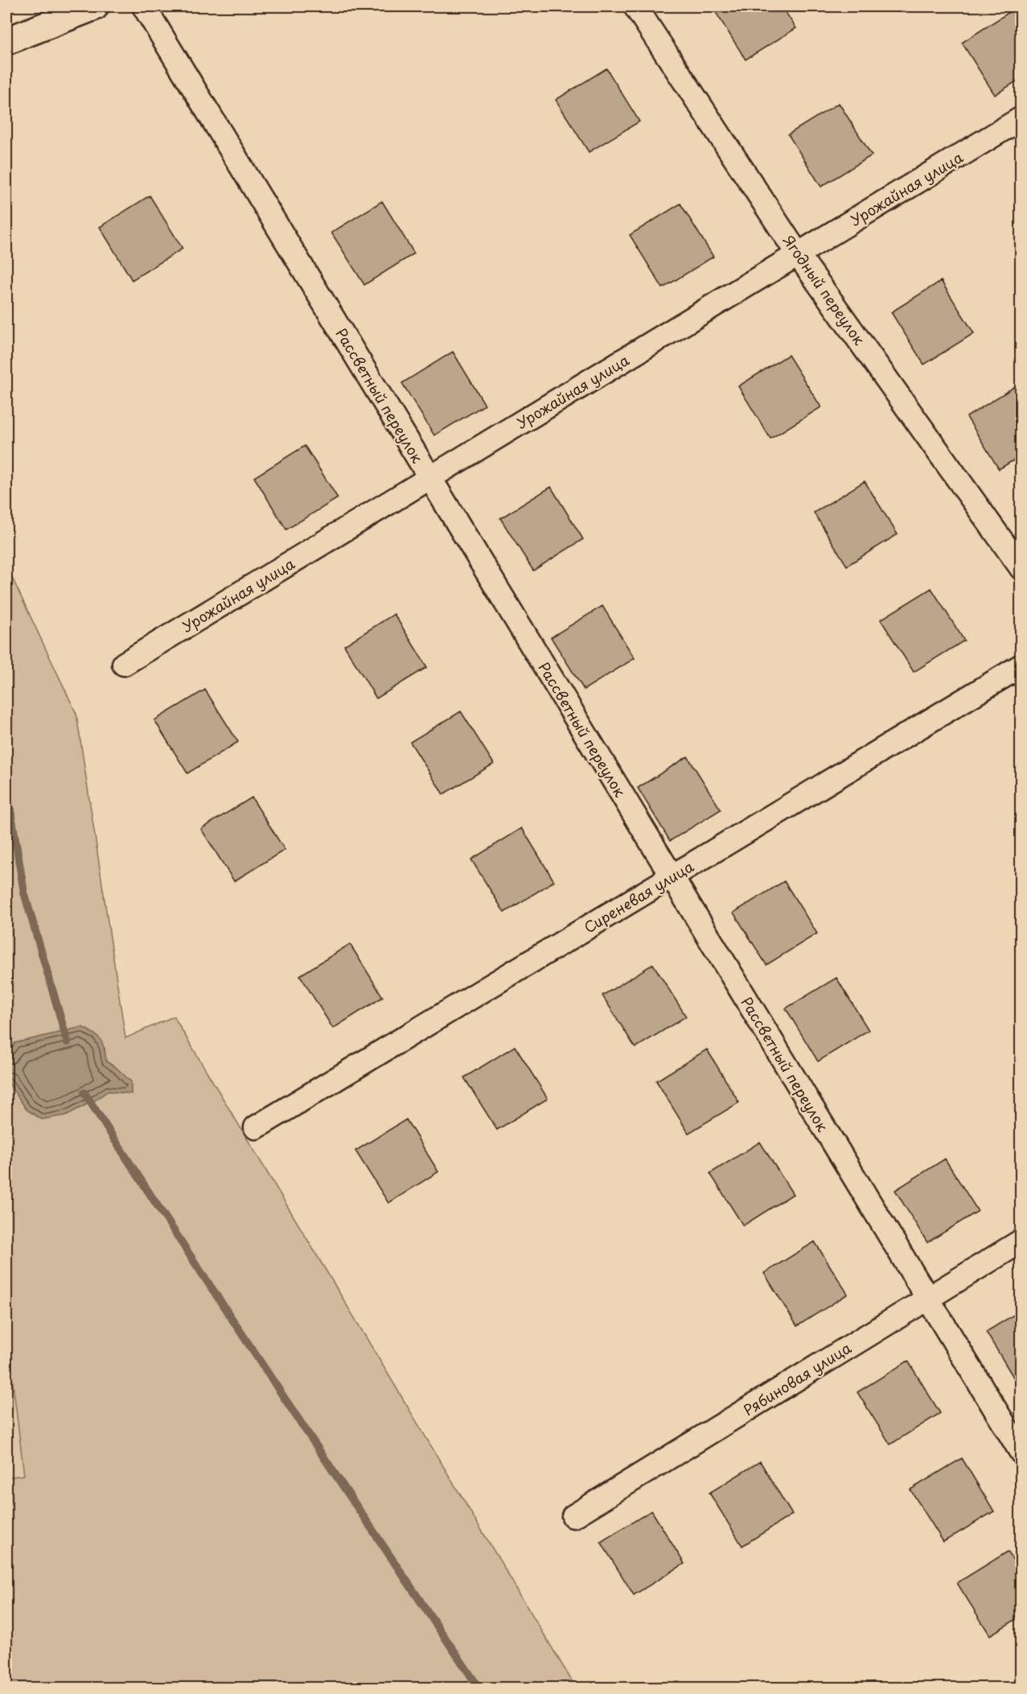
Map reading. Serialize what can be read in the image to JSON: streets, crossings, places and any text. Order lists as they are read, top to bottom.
{
  "streets": {
    "street": [
      "Урожайная улица",
      "Ягодный переулок",
      "Рассветный переулок",
      "Сиреневая улица",
      "Рябиновая улица"
    ]
  },
  "crossings": [
    ["Урожайная улица", "Ягодный переулок"],
    ["Урожайная улица", "Рассветный переулок"],
    ["Рассветный переулок", "Сиреневая улица"],
    ["Рассветный переулок", "Рябиновая улица"]
  ]
}
